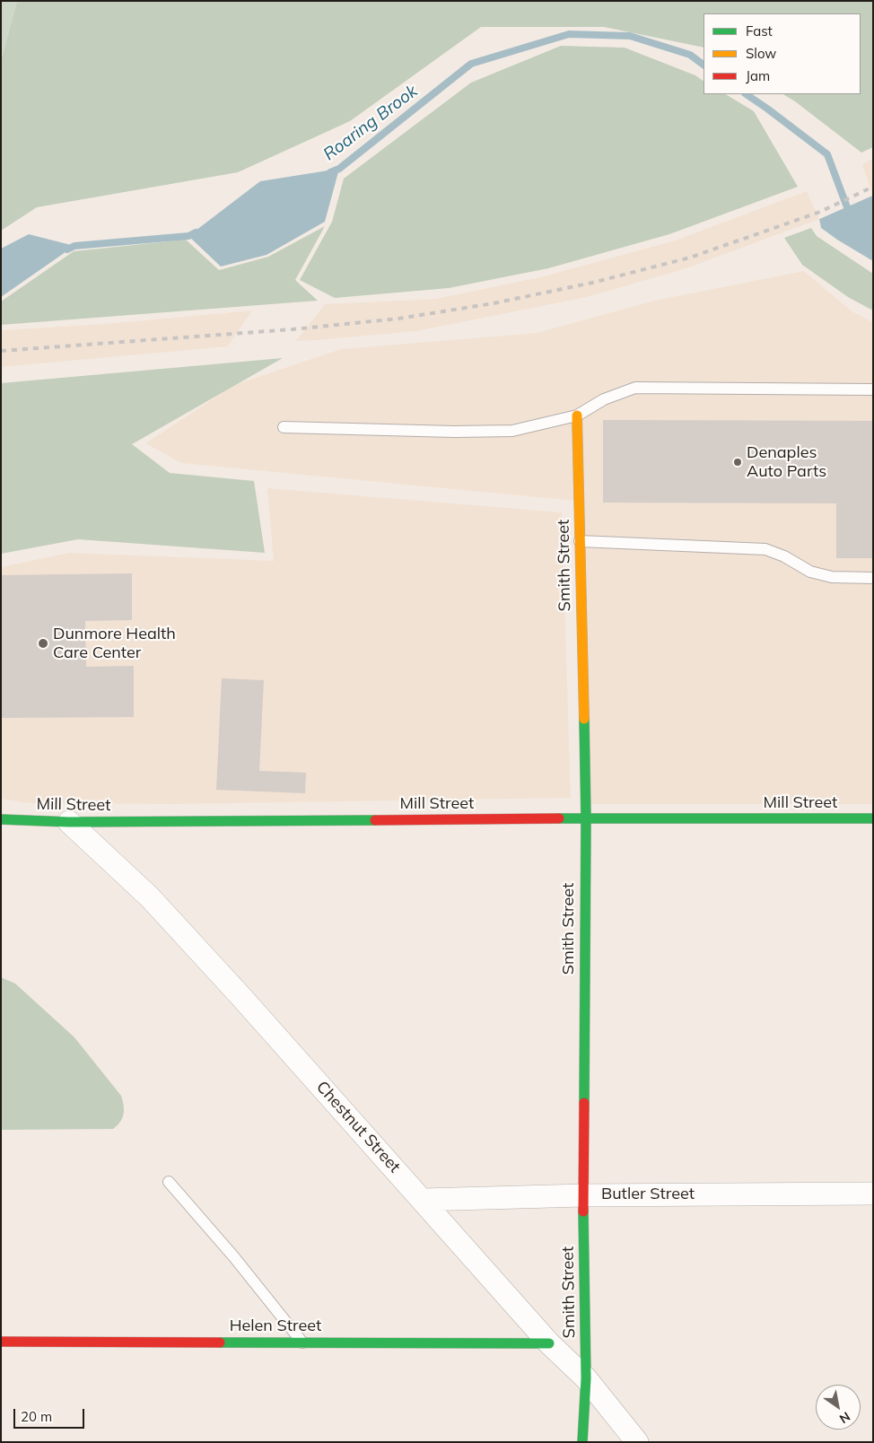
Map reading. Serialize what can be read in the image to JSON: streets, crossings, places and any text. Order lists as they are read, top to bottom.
{
  "streets": {
    "street": [
      "Smith Street",
      "Mill Street",
      "Chestnut Street",
      "Butler Street",
      "Helen Street"
    ]
  },
  "crossings": [
    ["Smith Street", "Mill Street"],
    ["Smith Street", "Chestnut Street"],
    ["Smith Street", "Butler Street"],
    ["Mill Street", "Chestnut Street"],
    ["Chestnut Street", "Butler Street"],
    ["Chestnut Street", "Helen Street"]
  ],
  "water": ["Roaring Brook"],
  "places": ["Denaples Auto Parts", "Dunmore Health Care Center"],
  "legend": ["Fast", "Slow", "Jam"],
  "scale_bar": "20 m",
  "north": "bottom right"
}
